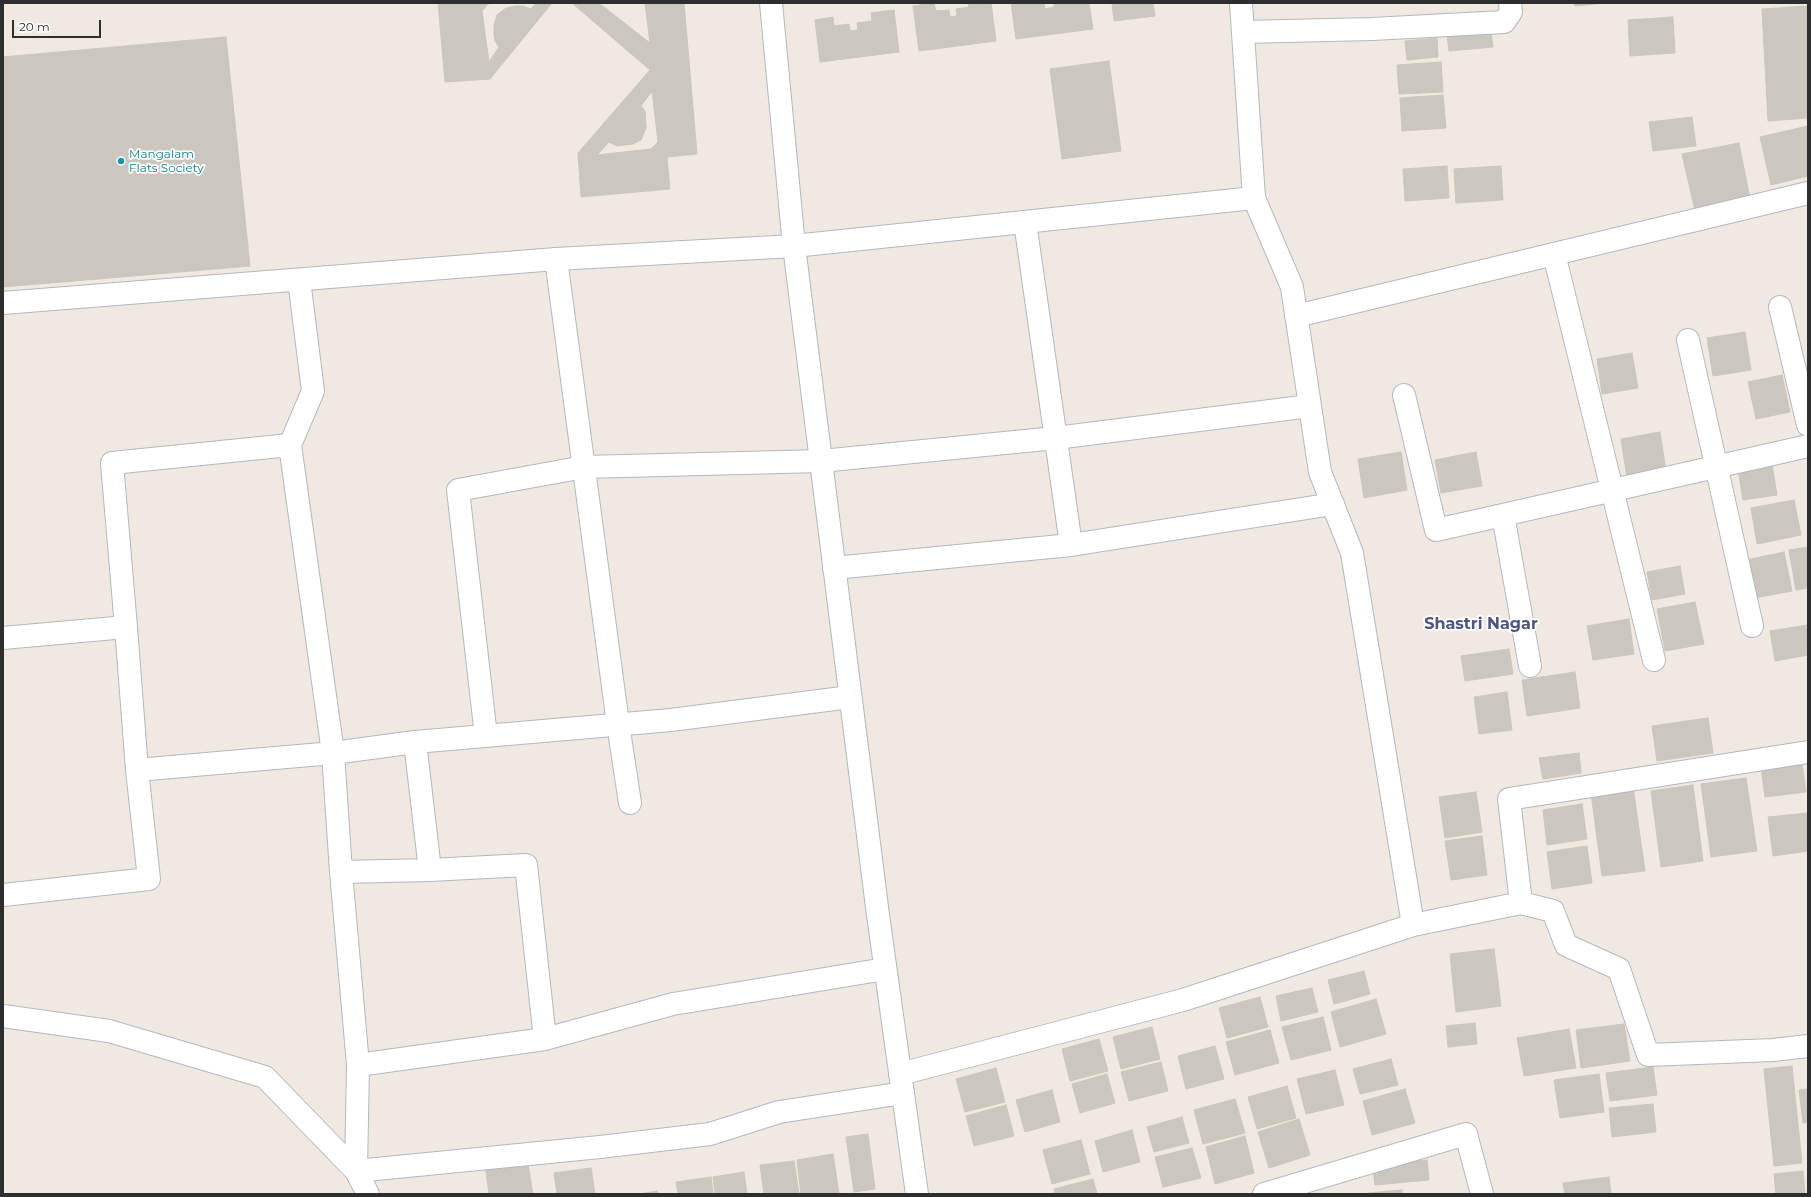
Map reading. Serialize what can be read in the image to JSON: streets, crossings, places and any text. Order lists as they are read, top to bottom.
{
  "districts": ["Shastri Nagar"],
  "places": ["Mangalam Flats Society"],
  "scale_bar": "20 m"
}
